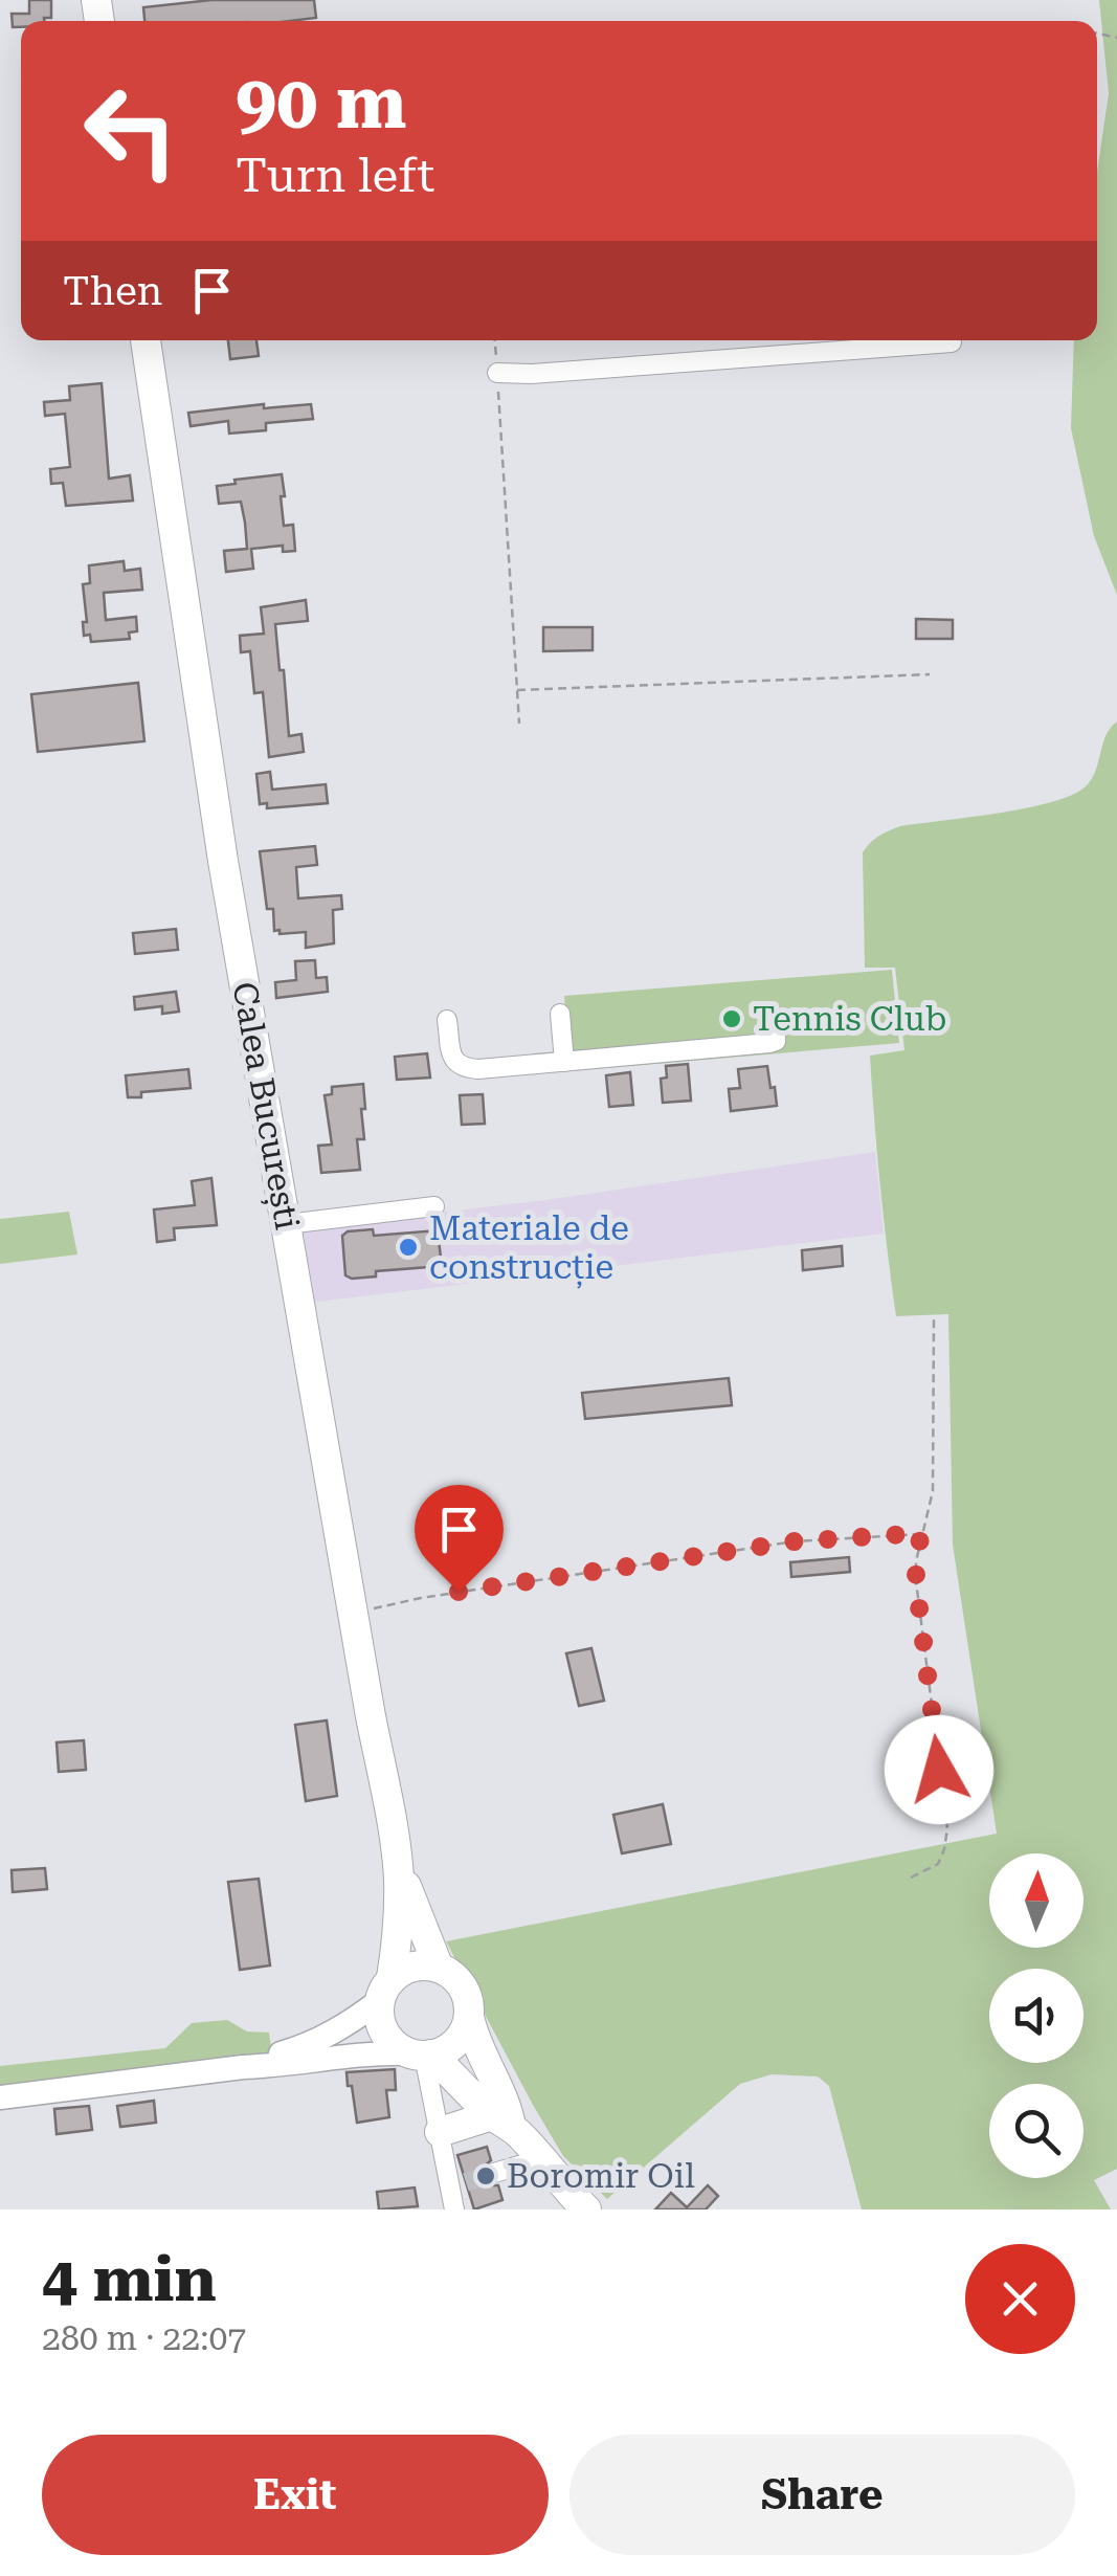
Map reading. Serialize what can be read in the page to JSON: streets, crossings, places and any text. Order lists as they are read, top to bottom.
{
  "streets": {
    "highway": ["Calea București"]
  },
  "places": ["Tennis Club", "Materiale de construcție", "Boromir Oil"],
  "north": "top",
  "page": {
    "turn": ["90 m", "Turn left"],
    "then": "Then",
    "heading": ["4 min", "280 m · 22:07"],
    "buttons": ["Exit", "Share"]
  }
}
